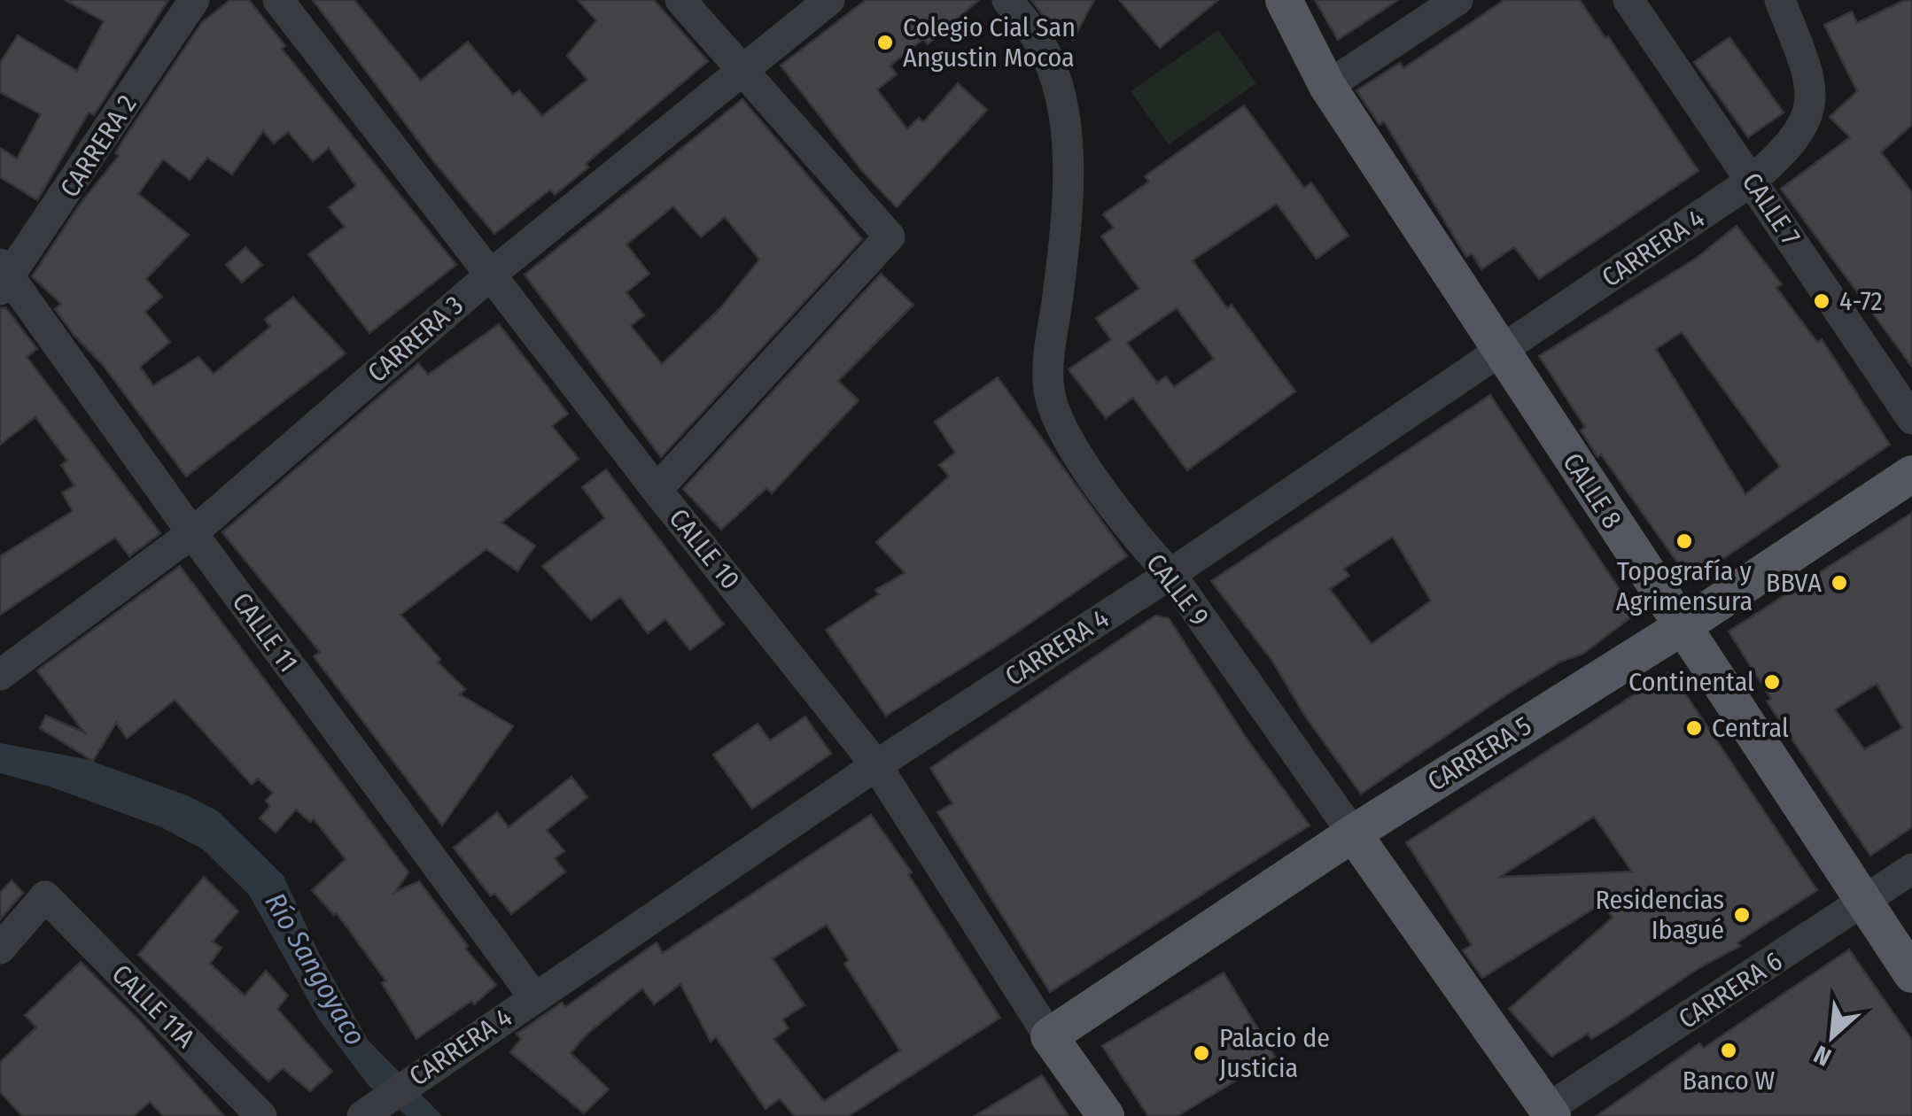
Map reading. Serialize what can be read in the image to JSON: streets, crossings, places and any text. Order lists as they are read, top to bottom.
{
  "streets": {
    "main road": [
      "CALLE 8",
      "CALLE 10",
      "CALLE 9",
      "CARRERA 5"
    ],
    "street": [
      "CARRERA 2",
      "CALLE 7",
      "CARRERA 4",
      "CARRERA 3",
      "CALLE 11",
      "CARRERA 6",
      "CALLE 11A"
    ]
  },
  "crossings": [
    ["CARRERA 2", "CALLE 11"],
    ["CALLE 7", "CARRERA 4"],
    ["CARRERA 4", "CALLE 8"],
    ["CARRERA 4", "CALLE 10"],
    ["CARRERA 4", "CALLE 9"],
    ["CARRERA 4", "CALLE 11"],
    ["CARRERA 3", "CALLE 10"],
    ["CARRERA 3", "CALLE 11"],
    ["CALLE 8", "CARRERA 5"],
    ["CALLE 8", "CARRERA 6"],
    ["CALLE 10", "CARRERA 5"],
    ["CALLE 9", "CARRERA 5"],
    ["CALLE 9", "CARRERA 6"]
  ],
  "water": ["Río Sangoyaco"],
  "places": [
    "Colegio Cial San Angustin Mocoa",
    "4-72",
    "Topografía y Agrimensura",
    "BBVA",
    "Continental",
    "Central",
    "Residencias Ibagué",
    "Banco W",
    "Palacio de Justicia"
  ],
  "north": "bottom left"
}
